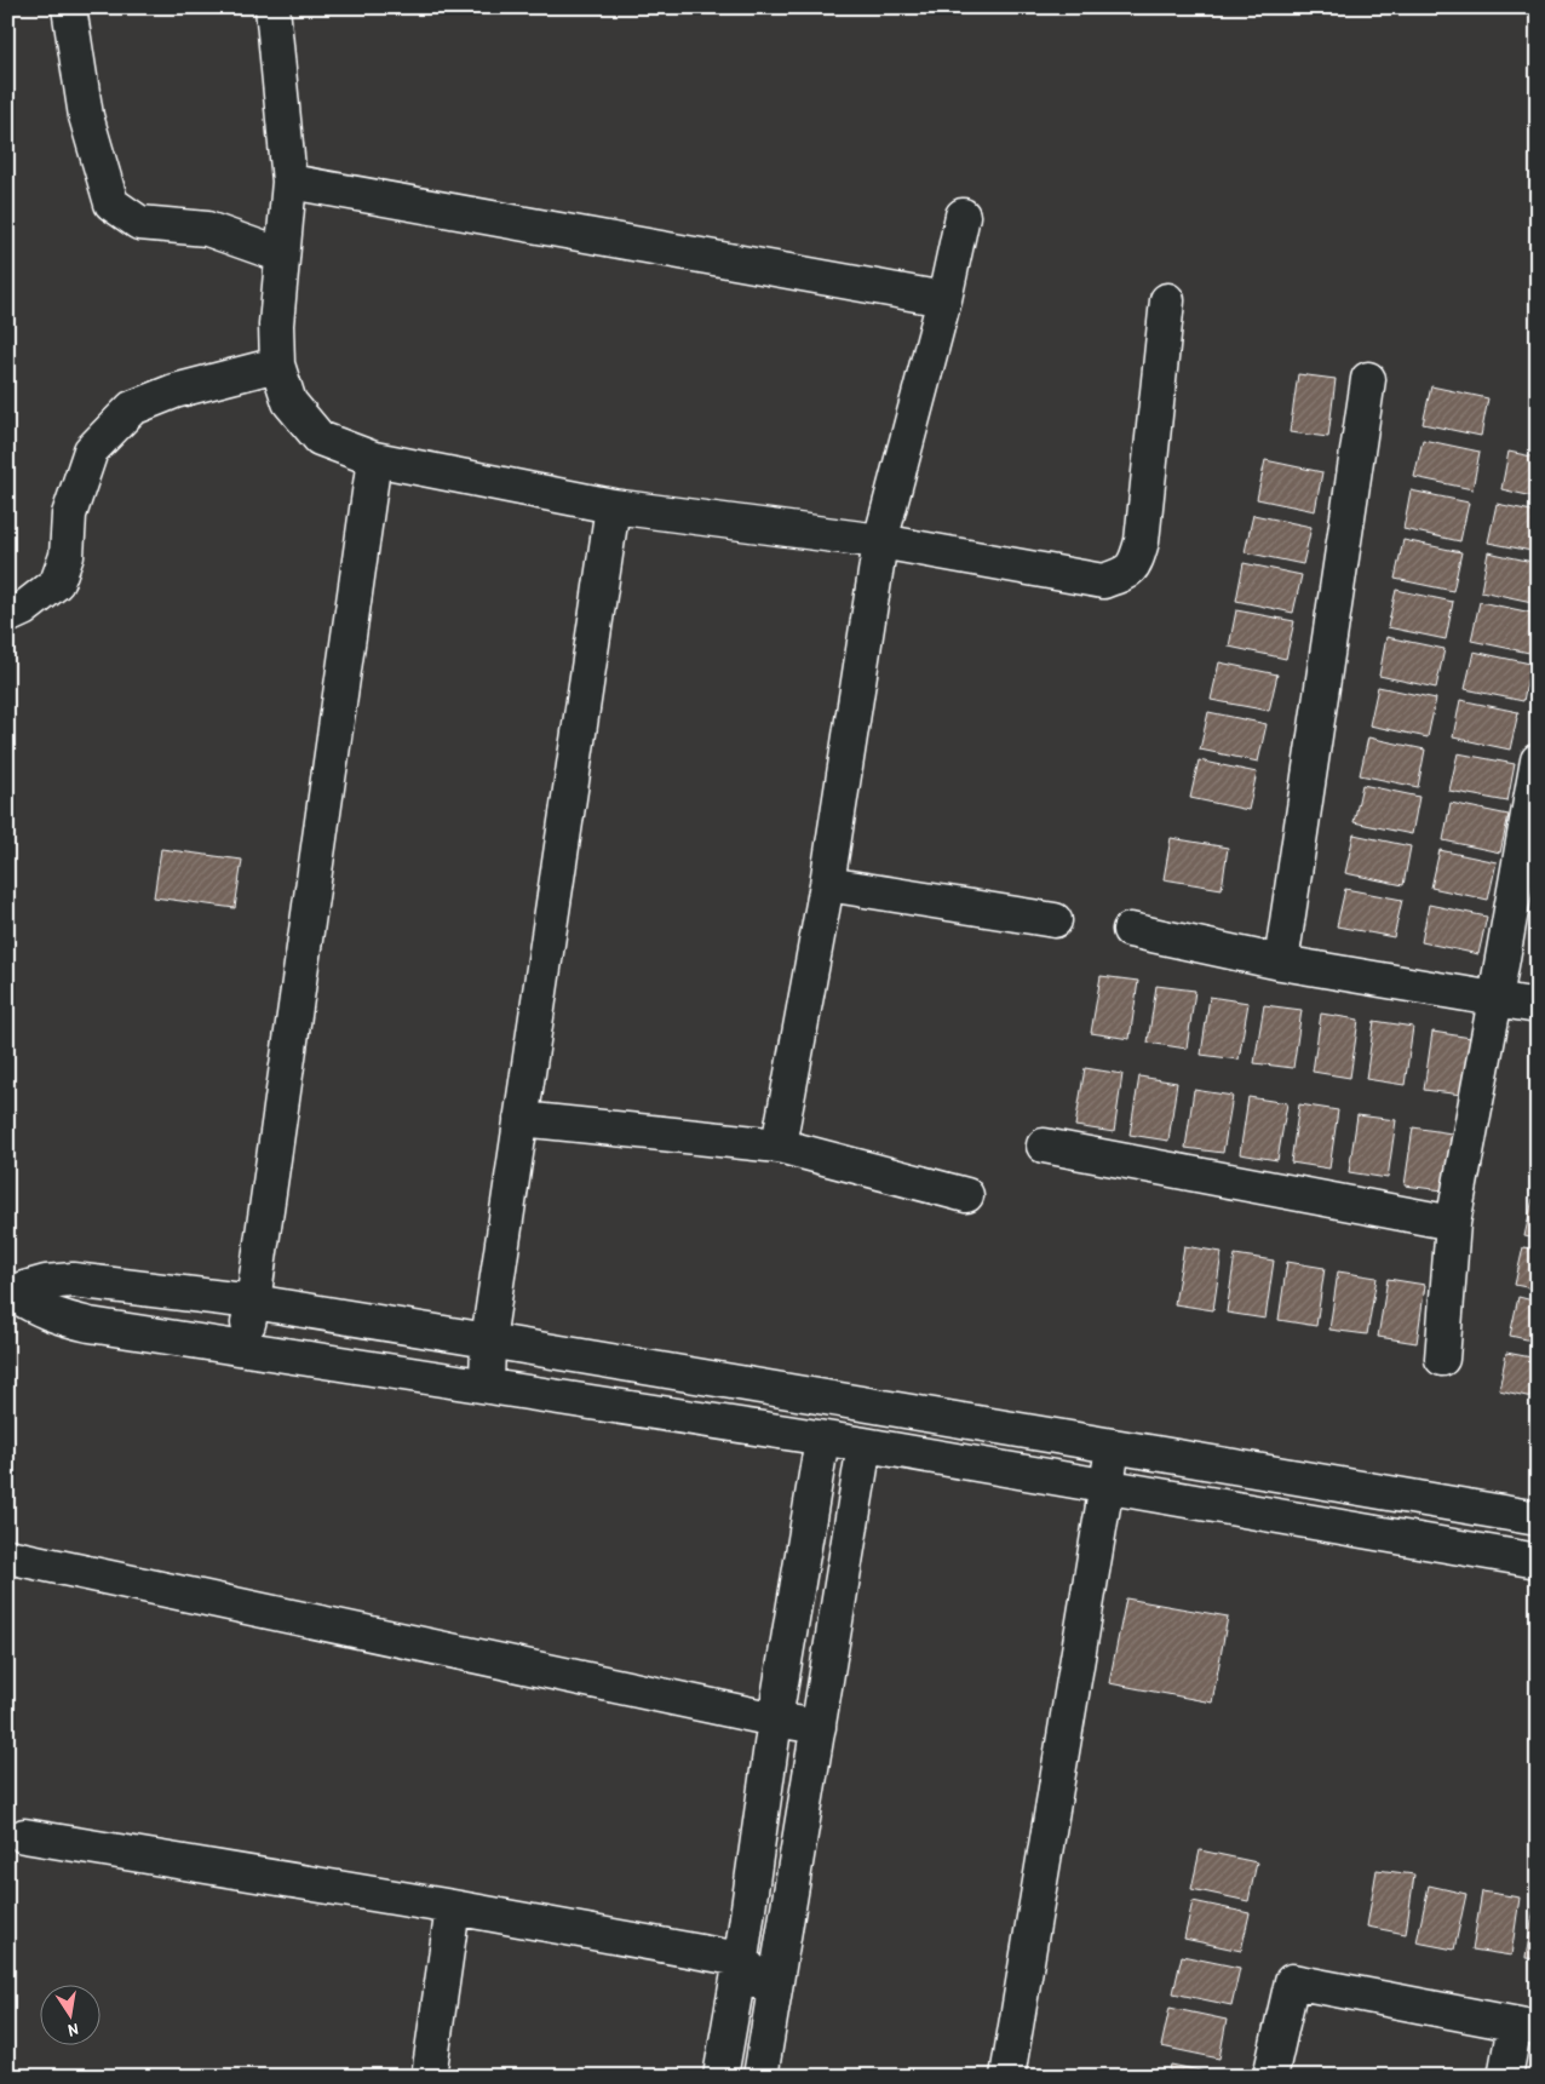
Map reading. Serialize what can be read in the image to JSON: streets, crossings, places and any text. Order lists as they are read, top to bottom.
{
  "north": "bottom"
}
